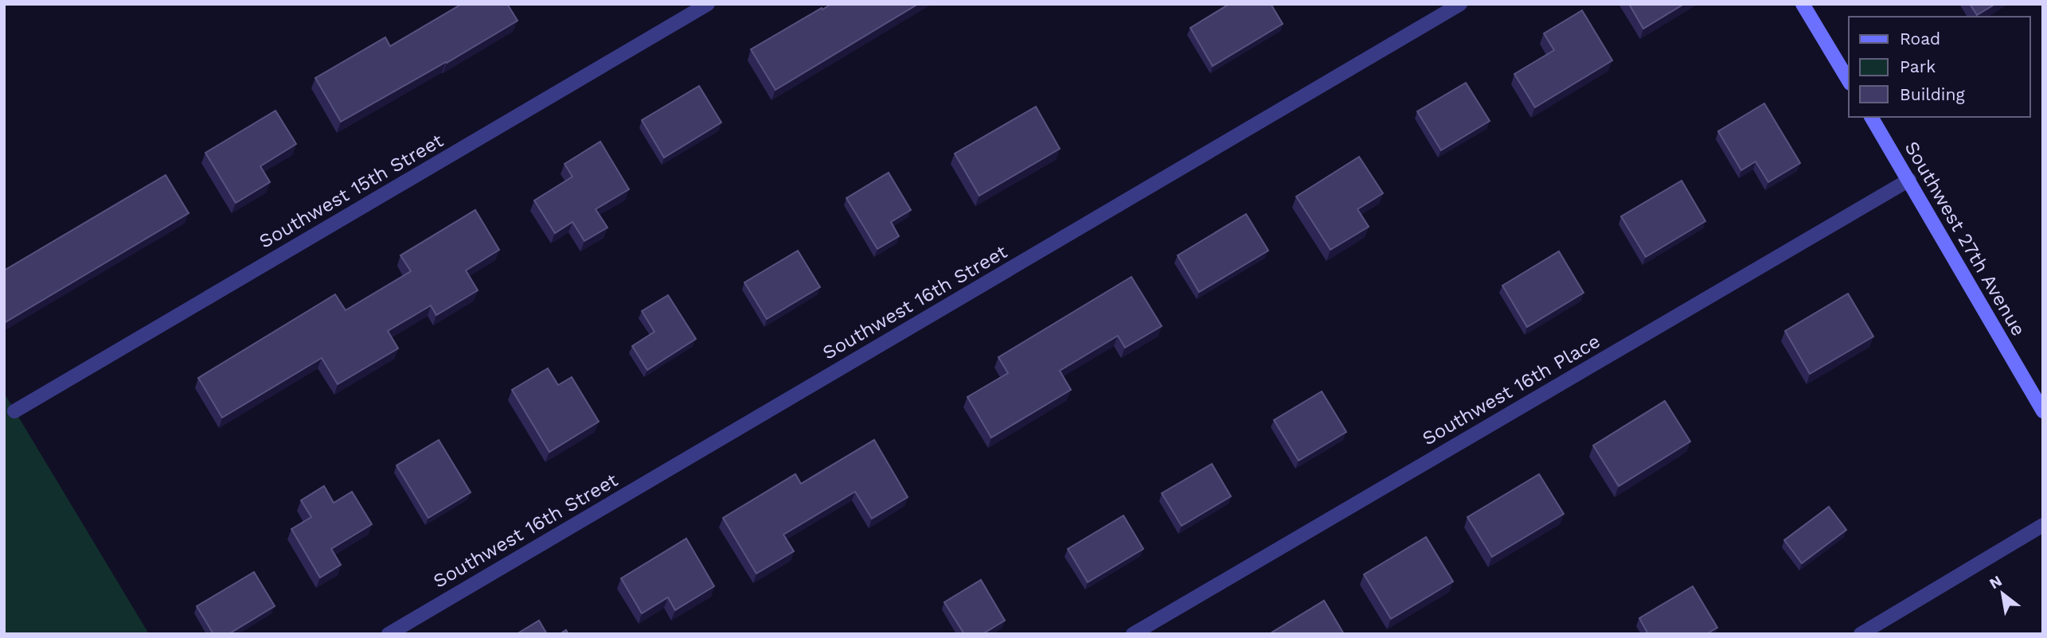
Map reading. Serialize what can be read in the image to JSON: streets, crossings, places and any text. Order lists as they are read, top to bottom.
{
  "streets": {
    "main road": ["Southwest 27th Avenue"],
    "street": ["Southwest 15th Street", "Southwest 16th Street", "Southwest 16th Place"]
  },
  "crossings": [
    ["Southwest 27th Avenue", "Southwest 16th Place"]
  ],
  "legend": ["Road", "Park", "Building"],
  "north": "top left"
}
